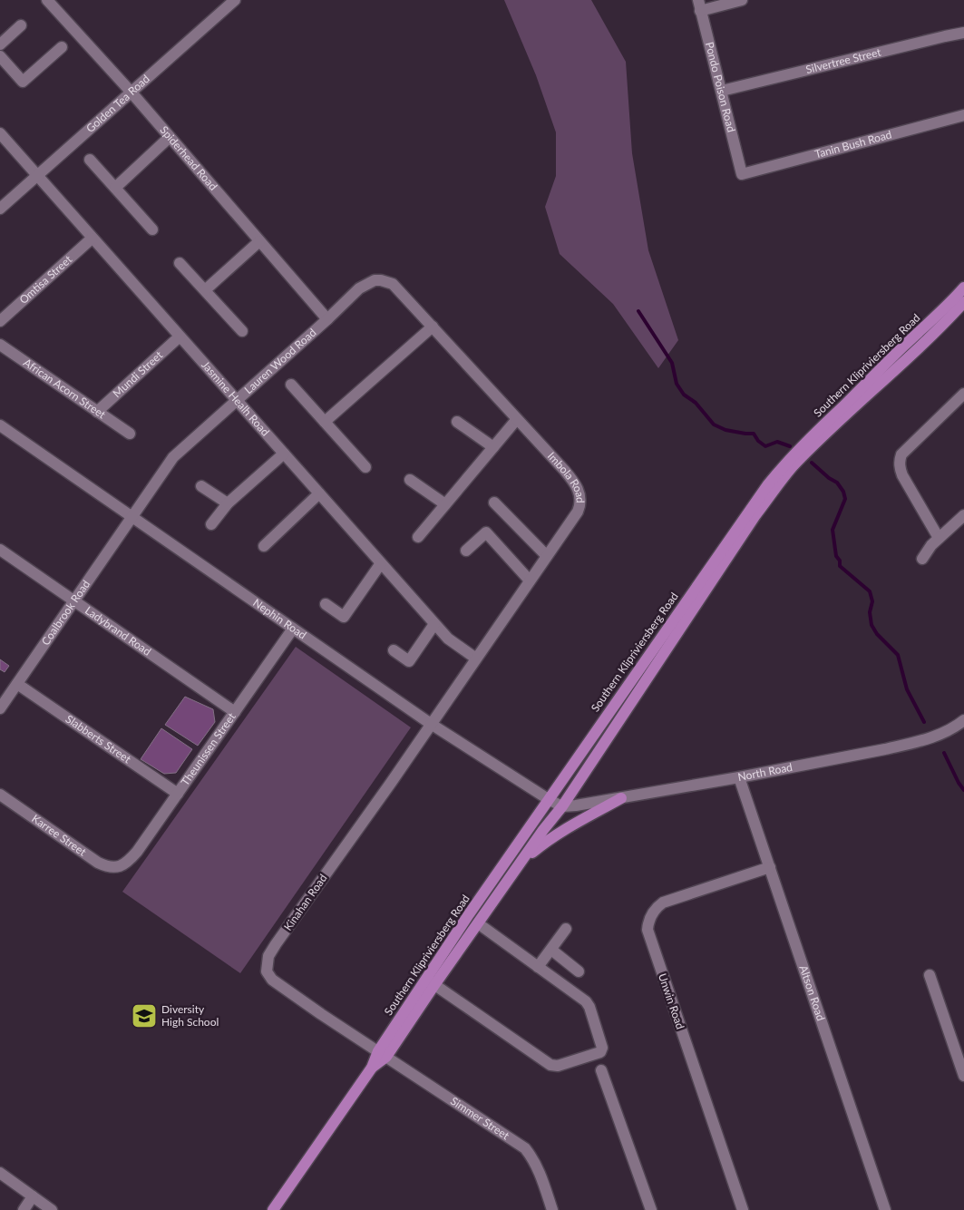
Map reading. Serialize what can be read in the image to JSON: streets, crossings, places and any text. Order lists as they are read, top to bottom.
{
  "streets": {
    "main road": ["Southern Klipriviersberg Road"],
    "street": [
      "Silvertree Street",
      "Pondo Poison Road",
      "Golden Tea Road",
      "Tanin Bush Road",
      "Spiderhead Road",
      "Omtisa Street",
      "Lauren Wood Road",
      "Mundi Street",
      "African Acorn Street",
      "Jasmine Healh Road",
      "Imbola Road",
      "Coalbrook Road",
      "Nephin Road",
      "Ladybrand Road",
      "Slabberts Street",
      "Theunissen Street",
      "North Road",
      "Karree Street",
      "Kinahan Road",
      "Altson Road",
      "Unwin Road",
      "Simmer Street"
    ]
  },
  "crossings": [
    ["Silvertree Street", "Pondo Poison Road"],
    ["Pondo Poison Road", "Tanin Bush Road"],
    ["Golden Tea Road", "Spiderhead Road"],
    ["Golden Tea Road", "Jasmine Healh Road"],
    ["Spiderhead Road", "Lauren Wood Road"],
    ["Omtisa Street", "Jasmine Healh Road"],
    ["Lauren Wood Road", "Jasmine Healh Road"],
    ["Lauren Wood Road", "Imbola Road"],
    ["Lauren Wood Road", "Coalbrook Road"],
    ["Lauren Wood Road", "Nephin Road"],
    ["Southern Klipriviersberg Road", "Nephin Road"],
    ["Southern Klipriviersberg Road", "North Road"],
    ["Southern Klipriviersberg Road", "Kinahan Road"],
    ["Southern Klipriviersberg Road", "Simmer Street"],
    ["Mundi Street", "African Acorn Street"],
    ["Mundi Street", "Jasmine Healh Road"],
    ["Jasmine Healh Road", "Imbola Road"],
    ["Imbola Road", "Nephin Road"],
    ["Imbola Road", "Kinahan Road"],
    ["Coalbrook Road", "Nephin Road"],
    ["Coalbrook Road", "Ladybrand Road"],
    ["Coalbrook Road", "Slabberts Street"],
    ["Nephin Road", "Theunissen Street"],
    ["Nephin Road", "North Road"],
    ["Nephin Road", "Kinahan Road"],
    ["Ladybrand Road", "Theunissen Street"],
    ["Slabberts Street", "Theunissen Street"],
    ["Theunissen Street", "Karree Street"],
    ["North Road", "Altson Road"],
    ["Kinahan Road", "Simmer Street"],
    ["Altson Road", "Unwin Road"]
  ],
  "places": {
    "school or university": ["Diversity High School"]
  }
}
